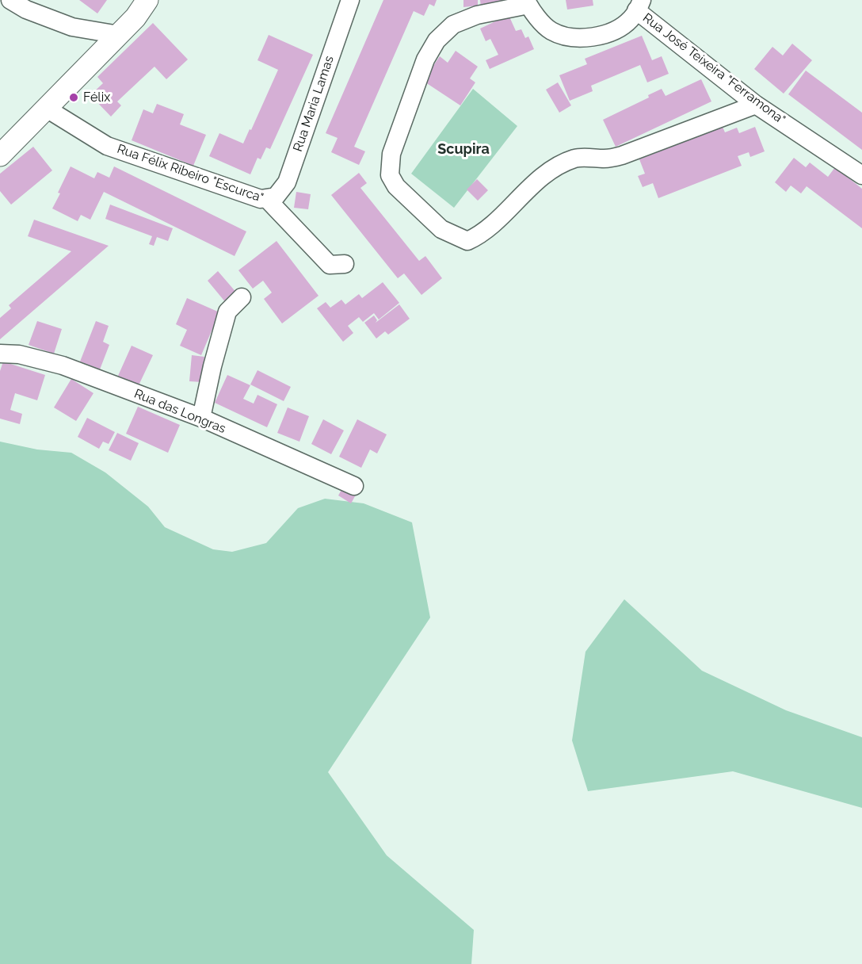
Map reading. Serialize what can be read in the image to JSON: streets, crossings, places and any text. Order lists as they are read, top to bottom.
{
  "streets": {
    "street": [
      "Rua José Teixeira \"Ferramona\"",
      "Rua Maria Lamas",
      "Rua Félix Ribeiro \"Escurca\"",
      "Rua das Longras"
    ]
  },
  "crossings": [
    ["Rua Maria Lamas", "Rua Félix Ribeiro \"Escurca\""]
  ],
  "districts": ["Scupira"],
  "places": ["Félix"]
}
